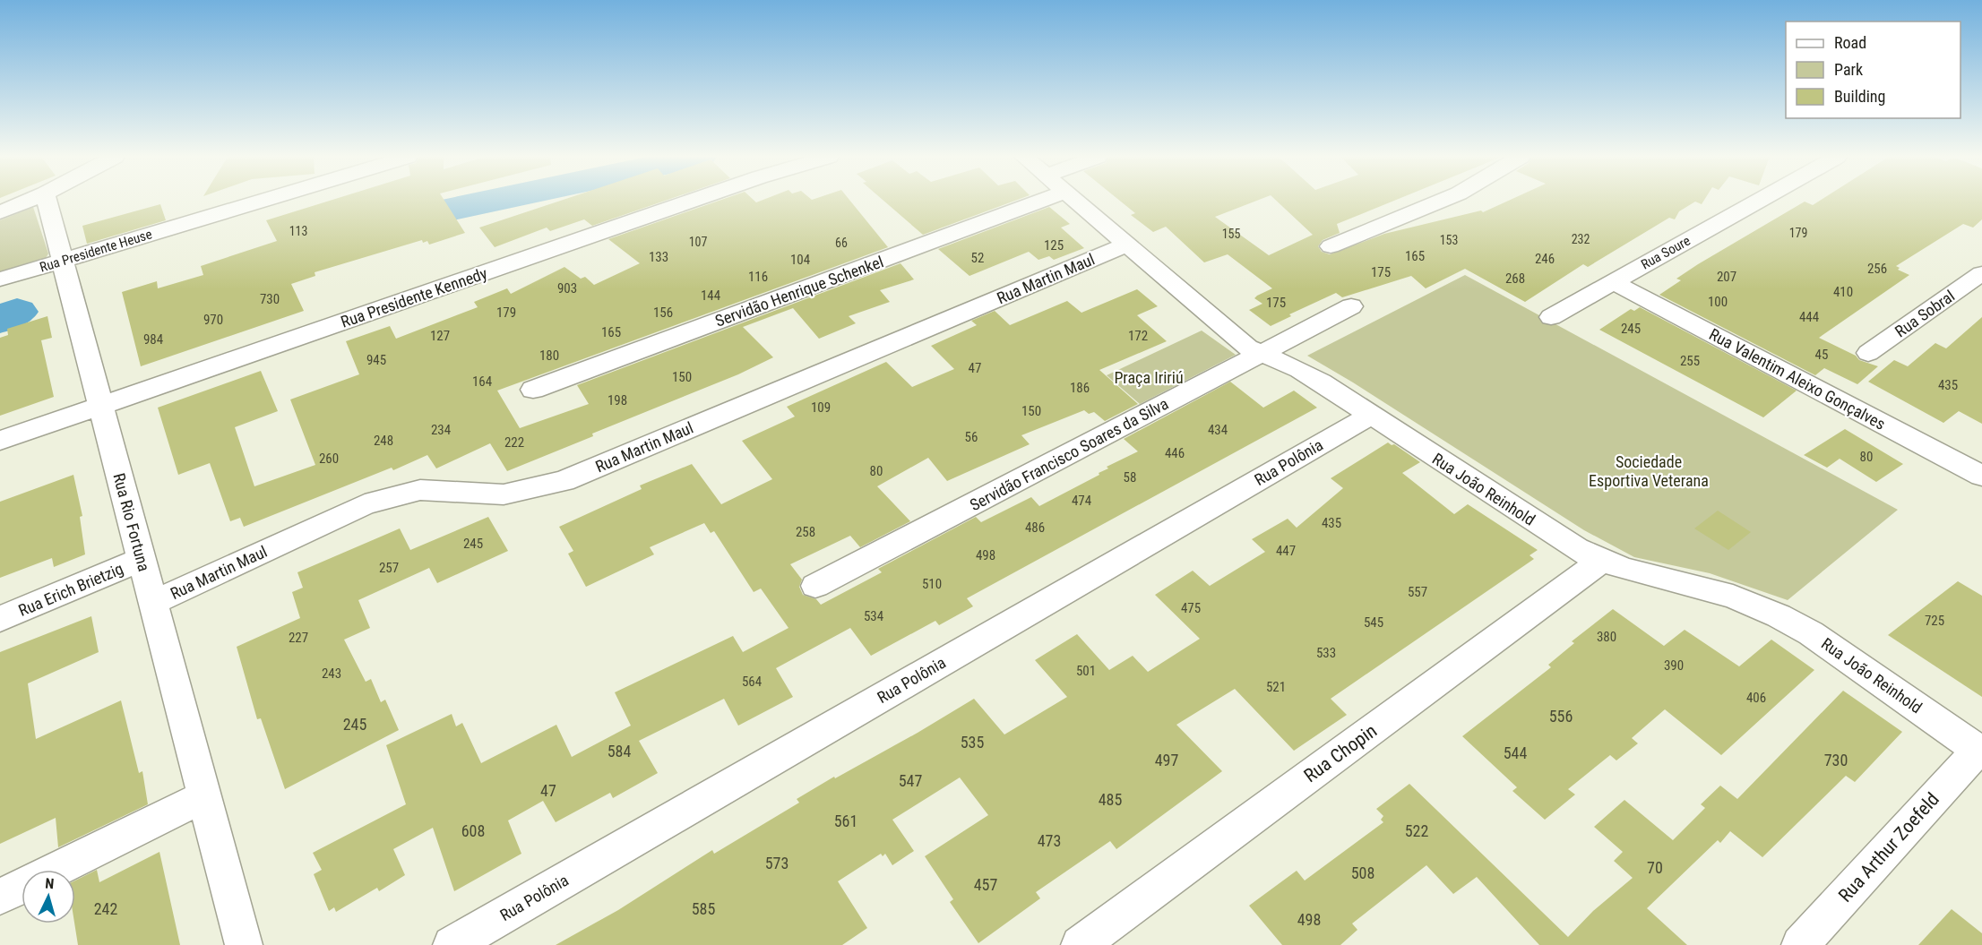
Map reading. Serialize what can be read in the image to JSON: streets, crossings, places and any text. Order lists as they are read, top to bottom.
{
  "streets": {
    "street": [
      "Rua Presidente Heuse",
      "Rua Soure",
      "Rua Martin Maul",
      "Servidão Henrique Schenkel",
      "Rua Presidente Kennedy",
      "Rua Sobral",
      "Rua Valentim Aleixo Gonçalves",
      "Servidão Francisco Soares da Silva",
      "Rua Polônia",
      "Rua João Reinhold",
      "Rua Rio Fortuna",
      "Rua Erich Brietzig",
      "Rua Chopin",
      "Rua Arthur Zoefeld"
    ]
  },
  "crossings": [
    ["Rua Presidente Heuse", "Rua Rio Fortuna"],
    ["Rua Soure", "Rua Valentim Aleixo Gonçalves"],
    ["Rua Martin Maul", "Rua João Reinhold"],
    ["Rua Martin Maul", "Rua Rio Fortuna"],
    ["Rua Presidente Kennedy", "Rua Rio Fortuna"],
    ["Servidão Francisco Soares da Silva", "Rua João Reinhold"],
    ["Rua Polônia", "Rua João Reinhold"],
    ["Rua João Reinhold", "Rua Chopin"],
    ["Rua João Reinhold", "Rua Arthur Zoefeld"],
    ["Rua Rio Fortuna", "Rua Erich Brietzig"]
  ],
  "parks": ["Praça Iririú", "Sociedade Esportiva Veterana"],
  "house_numbers": [
    "113",
    "179",
    "155",
    "232",
    "153",
    "107",
    "66",
    "125",
    "165",
    "133",
    "52",
    "246",
    "104",
    "256",
    "175",
    "116",
    "207",
    "268",
    "903",
    "410",
    "144",
    "730",
    "100",
    "175",
    "179",
    "156",
    "444",
    "970",
    "245",
    "165",
    "127",
    "172",
    "984",
    "45",
    "180",
    "945",
    "255",
    "47",
    "150",
    "164",
    "435",
    "186",
    "198",
    "109",
    "150",
    "234",
    "434",
    "56",
    "248",
    "222",
    "446",
    "80",
    "260",
    "80",
    "58",
    "474",
    "435",
    "486",
    "258",
    "245",
    "447",
    "498",
    "257",
    "510",
    "557",
    "475",
    "534",
    "725",
    "545",
    "380",
    "227",
    "533",
    "390",
    "501",
    "243",
    "564",
    "521",
    "406",
    "556",
    "245",
    "535",
    "584",
    "544",
    "497",
    "730",
    "547",
    "47",
    "485",
    "561",
    "608",
    "522",
    "473",
    "573",
    "70",
    "508",
    "457",
    "242",
    "585",
    "498"
  ],
  "legend": ["Road", "Park", "Building"],
  "north": "top"
}
